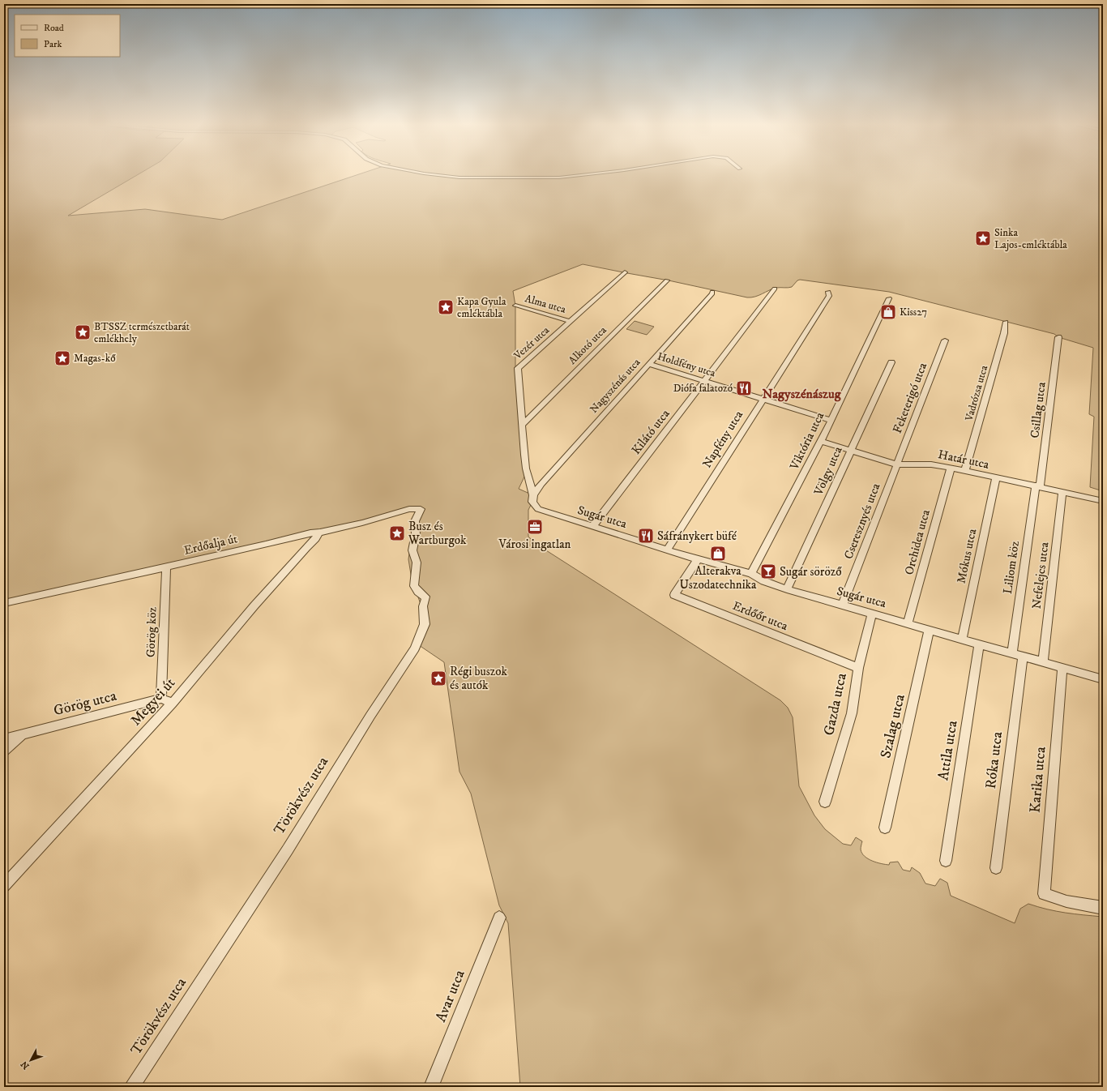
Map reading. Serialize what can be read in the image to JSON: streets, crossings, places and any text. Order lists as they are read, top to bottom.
{
  "streets": {
    "street": [
      "Alma utca",
      "Vezér utca",
      "Alkotó utca",
      "Holdfény utca",
      "Nagyszénás utca",
      "Vadrózsa utca",
      "Feketerigó utca",
      "Csillag utca",
      "Kilátó utca",
      "Napfény utca",
      "Viktória utca",
      "Határ utca",
      "Völgy utca",
      "Sugár utca",
      "Cseresznyés utca",
      "Orchidea utca",
      "Erdőalja út",
      "Mókus utca",
      "Liliom köz",
      "Nefelejcs utca",
      "Erdőőr utca",
      "Görög köz",
      "Megyei út",
      "Görög utca",
      "Gazda utca",
      "Szalag utca",
      "Attila utca",
      "Róka utca",
      "Karika utca",
      "Törökvész utca",
      "Avar utca"
    ]
  },
  "crossings": [
    ["Alma utca", "Vezér utca"],
    ["Vezér utca", "Alkotó utca"],
    ["Vezér utca", "Nagyszénás utca"],
    ["Vezér utca", "Sugár utca"],
    ["Holdfény utca", "Nagyszénás utca"],
    ["Holdfény utca", "Kilátó utca"],
    ["Holdfény utca", "Napfény utca"],
    ["Holdfény utca", "Viktória utca"],
    ["Nagyszénás utca", "Sugár utca"],
    ["Vadrózsa utca", "Határ utca"],
    ["Feketerigó utca", "Határ utca"],
    ["Feketerigó utca", "Cseresznyés utca"],
    ["Csillag utca", "Határ utca"],
    ["Csillag utca", "Liliom köz"],
    ["Kilátó utca", "Sugár utca"],
    ["Napfény utca", "Sugár utca"],
    ["Viktória utca", "Határ utca"],
    ["Viktória utca", "Sugár utca"],
    ["Határ utca", "Völgy utca"],
    ["Határ utca", "Cseresznyés utca"],
    ["Határ utca", "Orchidea utca"],
    ["Határ utca", "Mókus utca"],
    ["Határ utca", "Liliom köz"],
    ["Határ utca", "Nefelejcs utca"],
    ["Völgy utca", "Sugár utca"],
    ["Sugár utca", "Cseresznyés utca"],
    ["Sugár utca", "Orchidea utca"],
    ["Sugár utca", "Mókus utca"],
    ["Sugár utca", "Liliom köz"],
    ["Sugár utca", "Nefelejcs utca"],
    ["Sugár utca", "Erdőőr utca"],
    ["Sugár utca", "Gazda utca"],
    ["Sugár utca", "Szalag utca"],
    ["Sugár utca", "Attila utca"],
    ["Sugár utca", "Róka utca"],
    ["Sugár utca", "Karika utca"],
    ["Erdőalja út", "Görög köz"],
    ["Erdőalja út", "Megyei út"],
    ["Erdőalja út", "Törökvész utca"],
    ["Erdőőr utca", "Gazda utca"],
    ["Görög köz", "Görög utca"]
  ],
  "districts": ["Nagyszénászug"],
  "places": {
    "place": [
      "Sinka Lajos-emléktábla",
      "Kapa Gyula emléktábla",
      "BTSSZ természetbarát emlékhely",
      "Magas-kő",
      "Busz és Wartburgok",
      "Régi buszok és autók"
    ],
    "shop": ["Kiss27", "Alterakva Uszodatechnika"],
    "restaurant": ["Diófa falatozó", "Sáfránykert büfé"],
    "office": ["Városi ingatlan"],
    "bar": ["Sugár söröző"]
  },
  "legend": ["Road", "Park"],
  "north": "bottom left"
}
